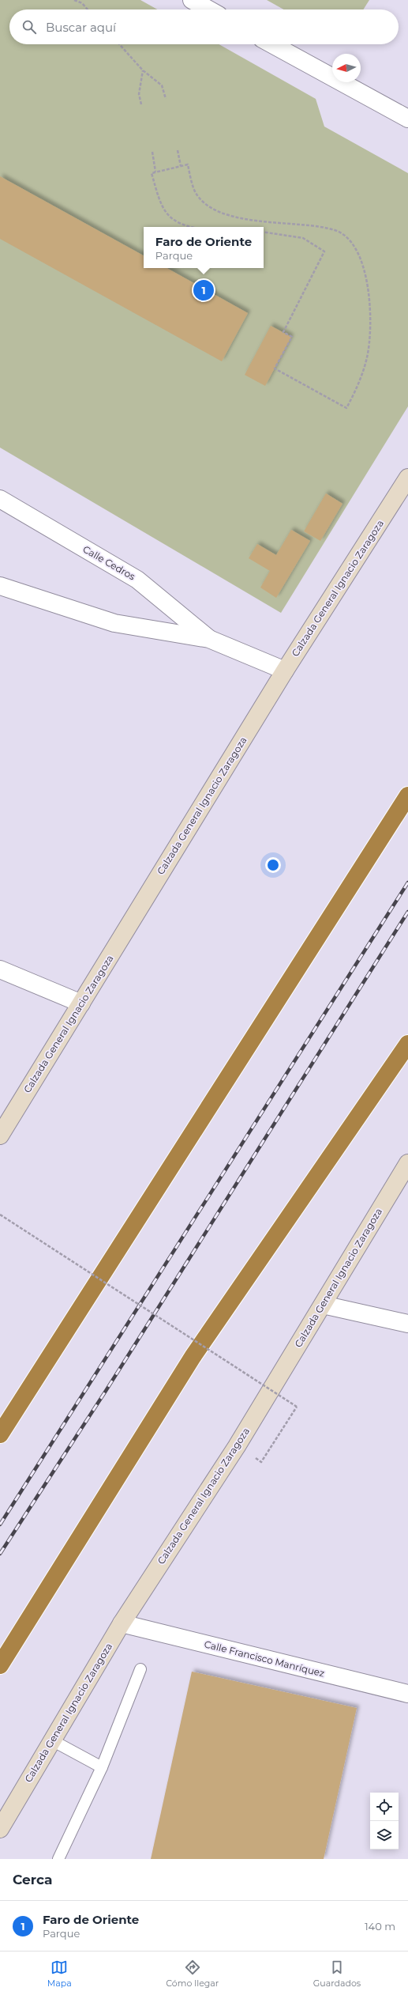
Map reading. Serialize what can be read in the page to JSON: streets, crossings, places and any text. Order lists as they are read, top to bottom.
{
  "streets": {
    "main road": ["Calzada General Ignacio Zaragoza"],
    "street": ["Calle Cedros", "Calle Francisco Manríquez"]
  },
  "crossings": [
    ["Calle Cedros", "Calzada General Ignacio Zaragoza"],
    ["Calzada General Ignacio Zaragoza", "Calle Francisco Manríquez"]
  ],
  "north": "left",
  "page": {
    "search": "Buscar aquí",
    "popup": ["Faro de Oriente", "Parque"],
    "pins": "1",
    "heading": "Cerca",
    "list": [
      {
        "mark": "1",
        "name": "Faro de Oriente",
        "note": "Parque",
        "value": "140 m"
      }
    ],
    "nav": ["Mapa", "Cómo llegar", "Guardados"]
  }
}
